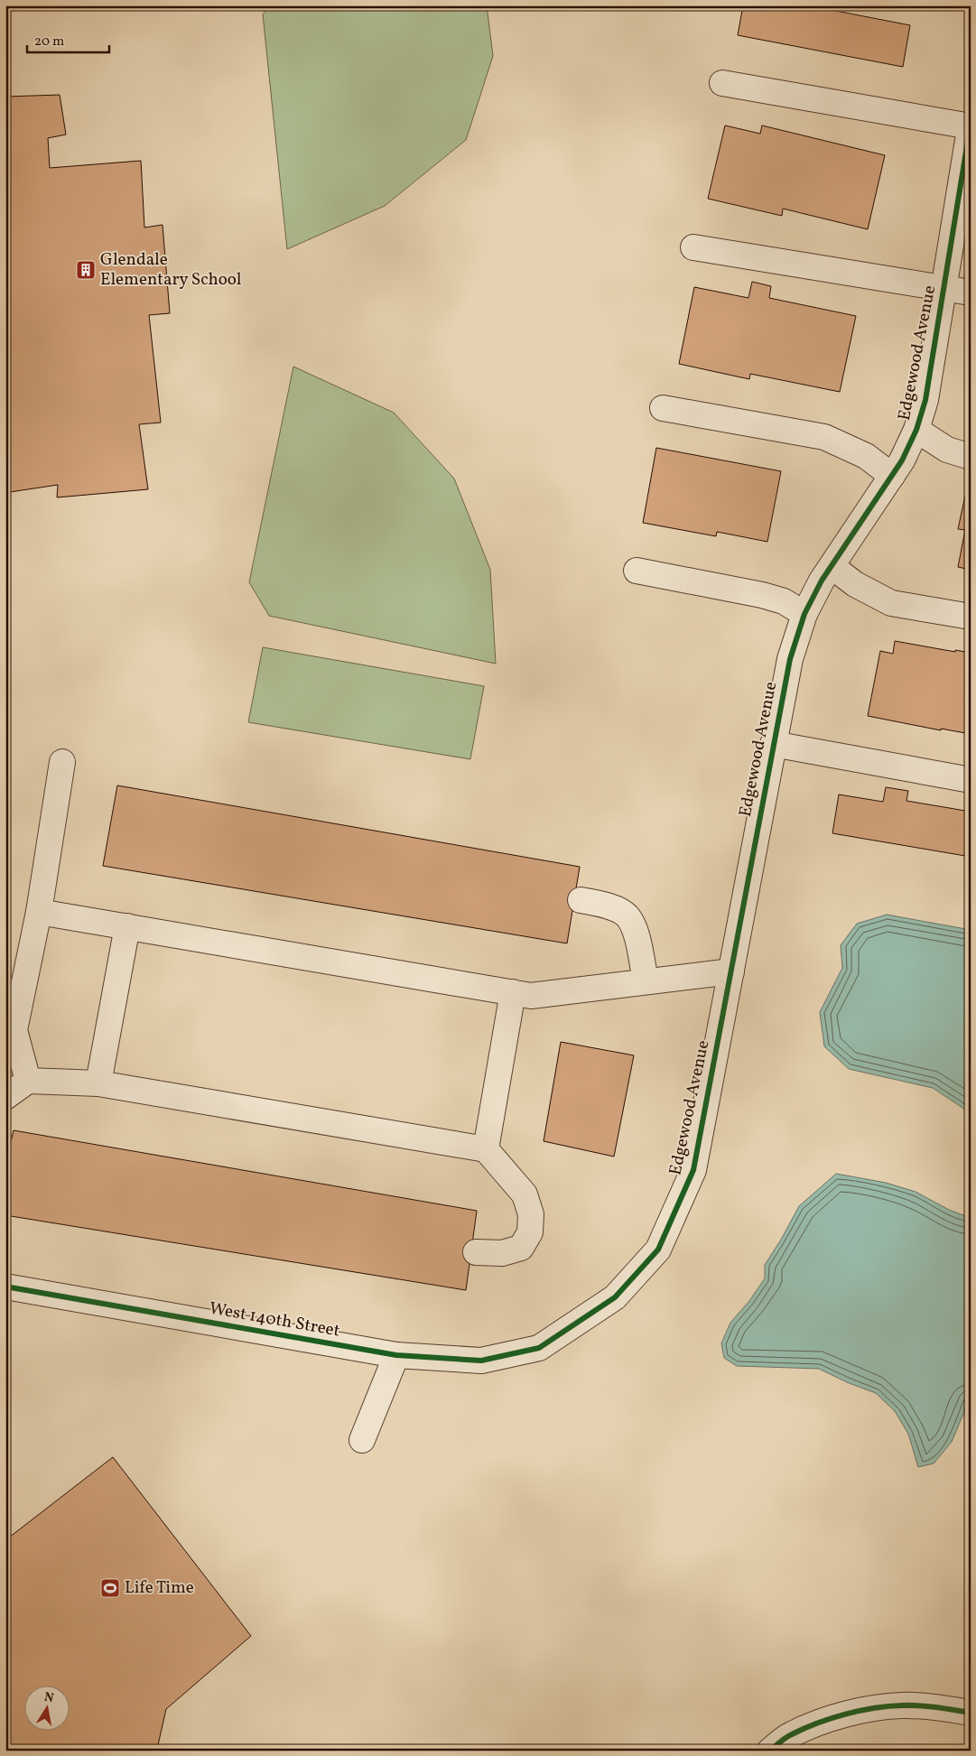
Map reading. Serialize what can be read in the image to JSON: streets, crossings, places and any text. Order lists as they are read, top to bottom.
{
  "streets": {
    "street": ["Edgewood Avenue", "West 140th Street"]
  },
  "crossings": [
    ["Edgewood Avenue", "West 140th Street"]
  ],
  "places": {
    "building": ["Glendale Elementary School"],
    "sports": ["Life Time"]
  },
  "scale_bar": "20 m",
  "north": "top"
}
